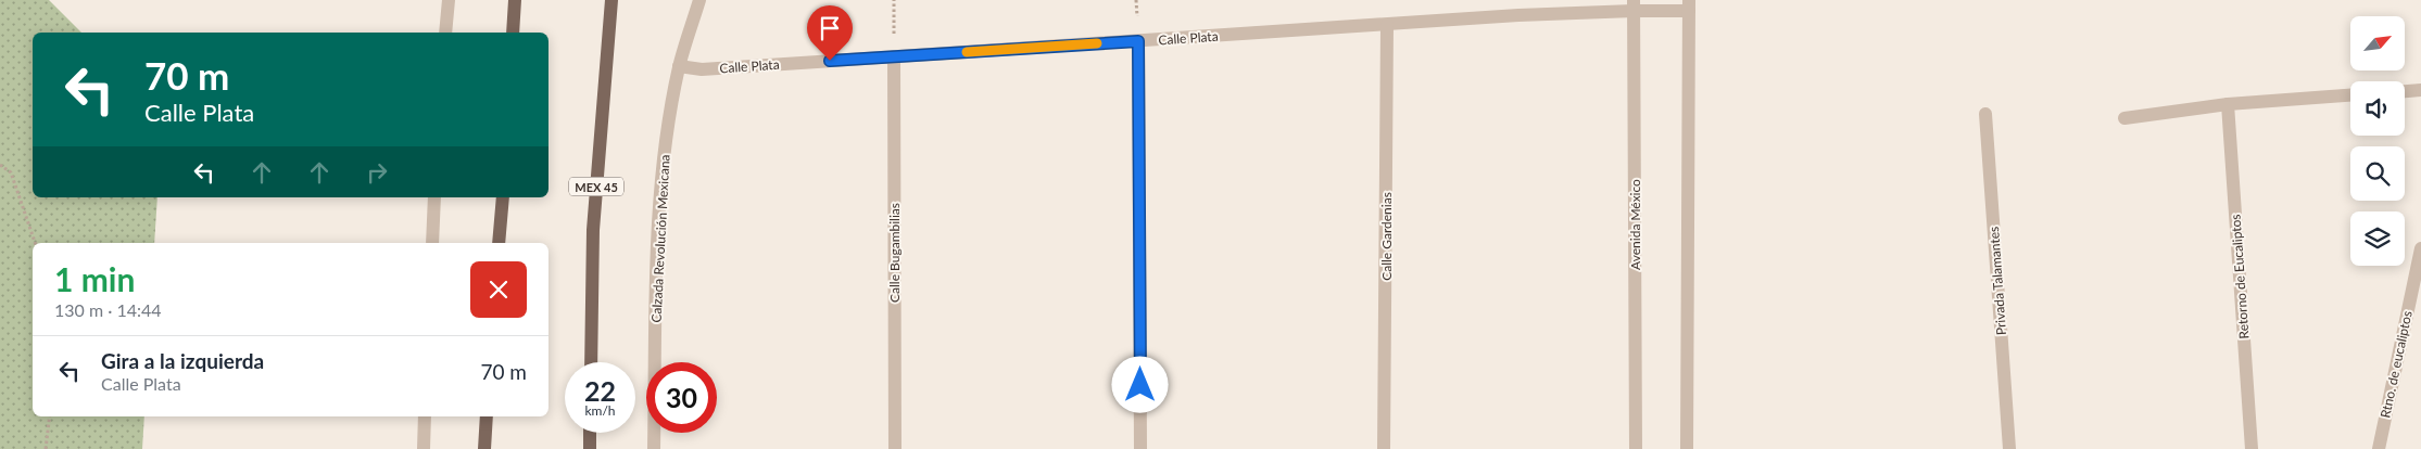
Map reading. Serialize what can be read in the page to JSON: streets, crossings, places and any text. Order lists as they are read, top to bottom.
{
  "streets": {
    "main road": ["MEX 45"],
    "street": [
      "Calle Plata",
      "Avenida México",
      "Calle Gardenias",
      "Calzada Revolución Mexicana",
      "Calle Bugambilias",
      "Retorno de Eucaliptos",
      "Privada Talamantes",
      "Rtno. de eucaliptos"
    ]
  },
  "crossings": [
    ["Calle Plata", "Avenida México"],
    ["Calle Plata", "Calle Gardenias"],
    ["Calle Plata", "Calzada Revolución Mexicana"],
    ["Calle Plata", "Calle Bugambilias"]
  ],
  "north": "top right",
  "page": {
    "turn": ["70 m", "Calle Plata"],
    "heading": ["1 min", "130 m · 14:44"],
    "list": [
      {
        "name": "Gira a la izquierda",
        "note": "Calle Plata",
        "value": "70 m"
      }
    ],
    "speed": "22 km/h",
    "limit": "30"
  }
}
